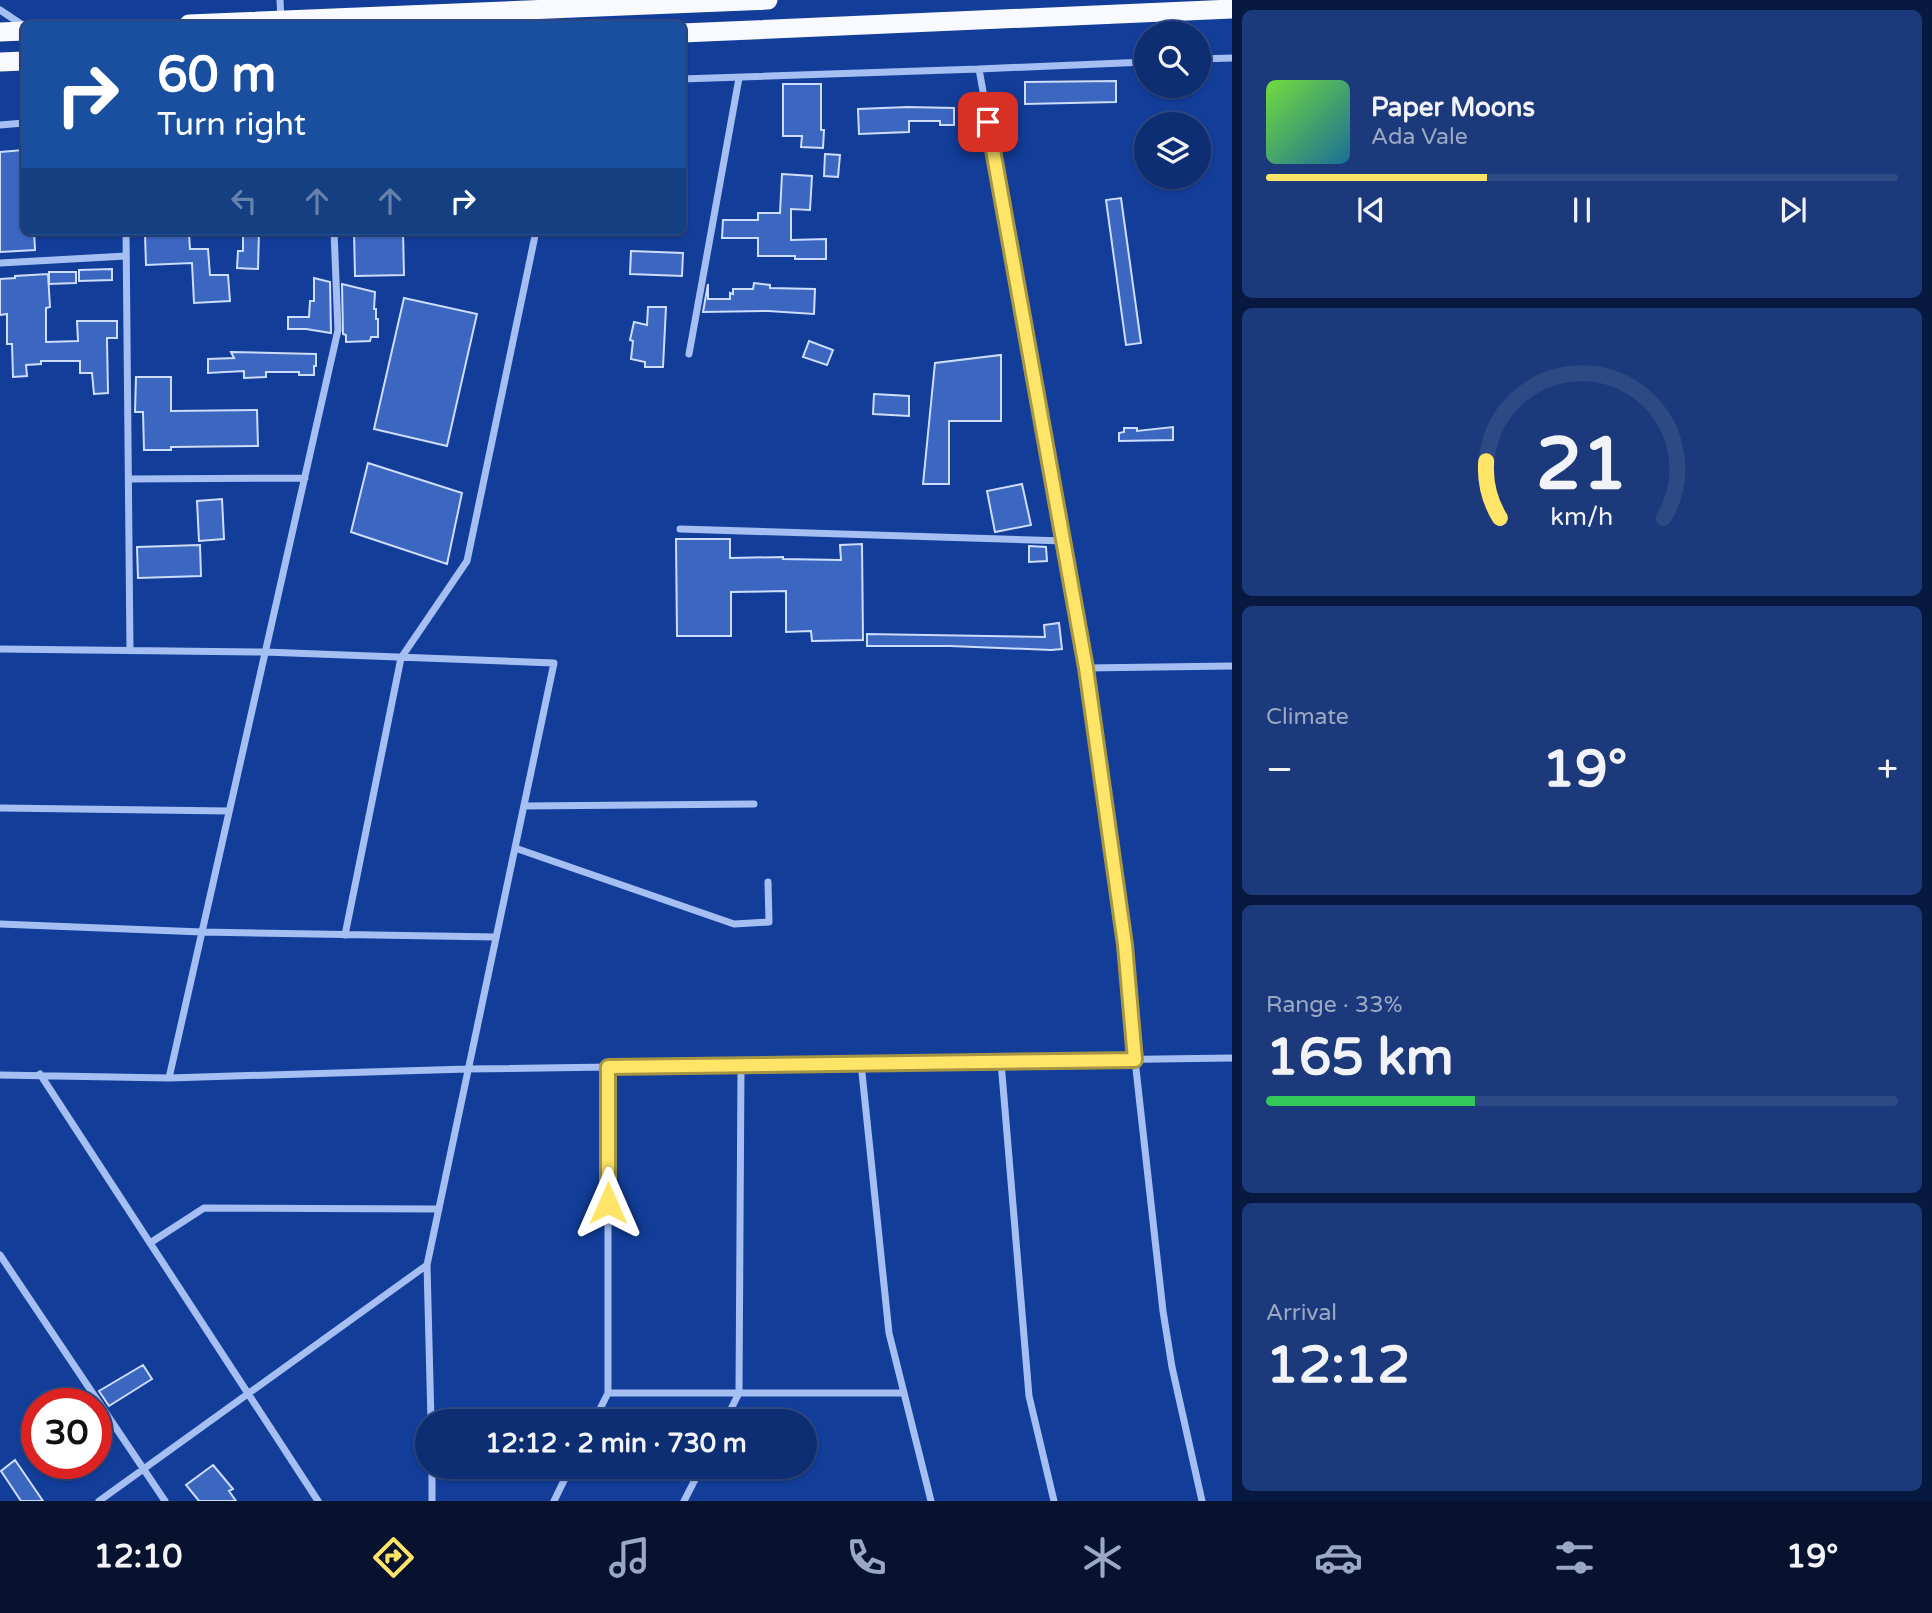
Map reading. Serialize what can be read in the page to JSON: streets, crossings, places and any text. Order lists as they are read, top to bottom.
{
  "page": {
    "turn": ["60 m", "Turn right"],
    "song": ["Paper Moons", "Ada Vale"],
    "tile": [
      "Climate",
      ["Range · 33%", "165 km"],
      ["Arrival", "12:12"]
    ],
    "heat": ["−", "19°", "+"],
    "limit": "30",
    "trip": "12:12 · 2 min · 730 m",
    "tabs": ["12:10", "19°"],
    "gauge": ["21", "km/h"]
  }
}
